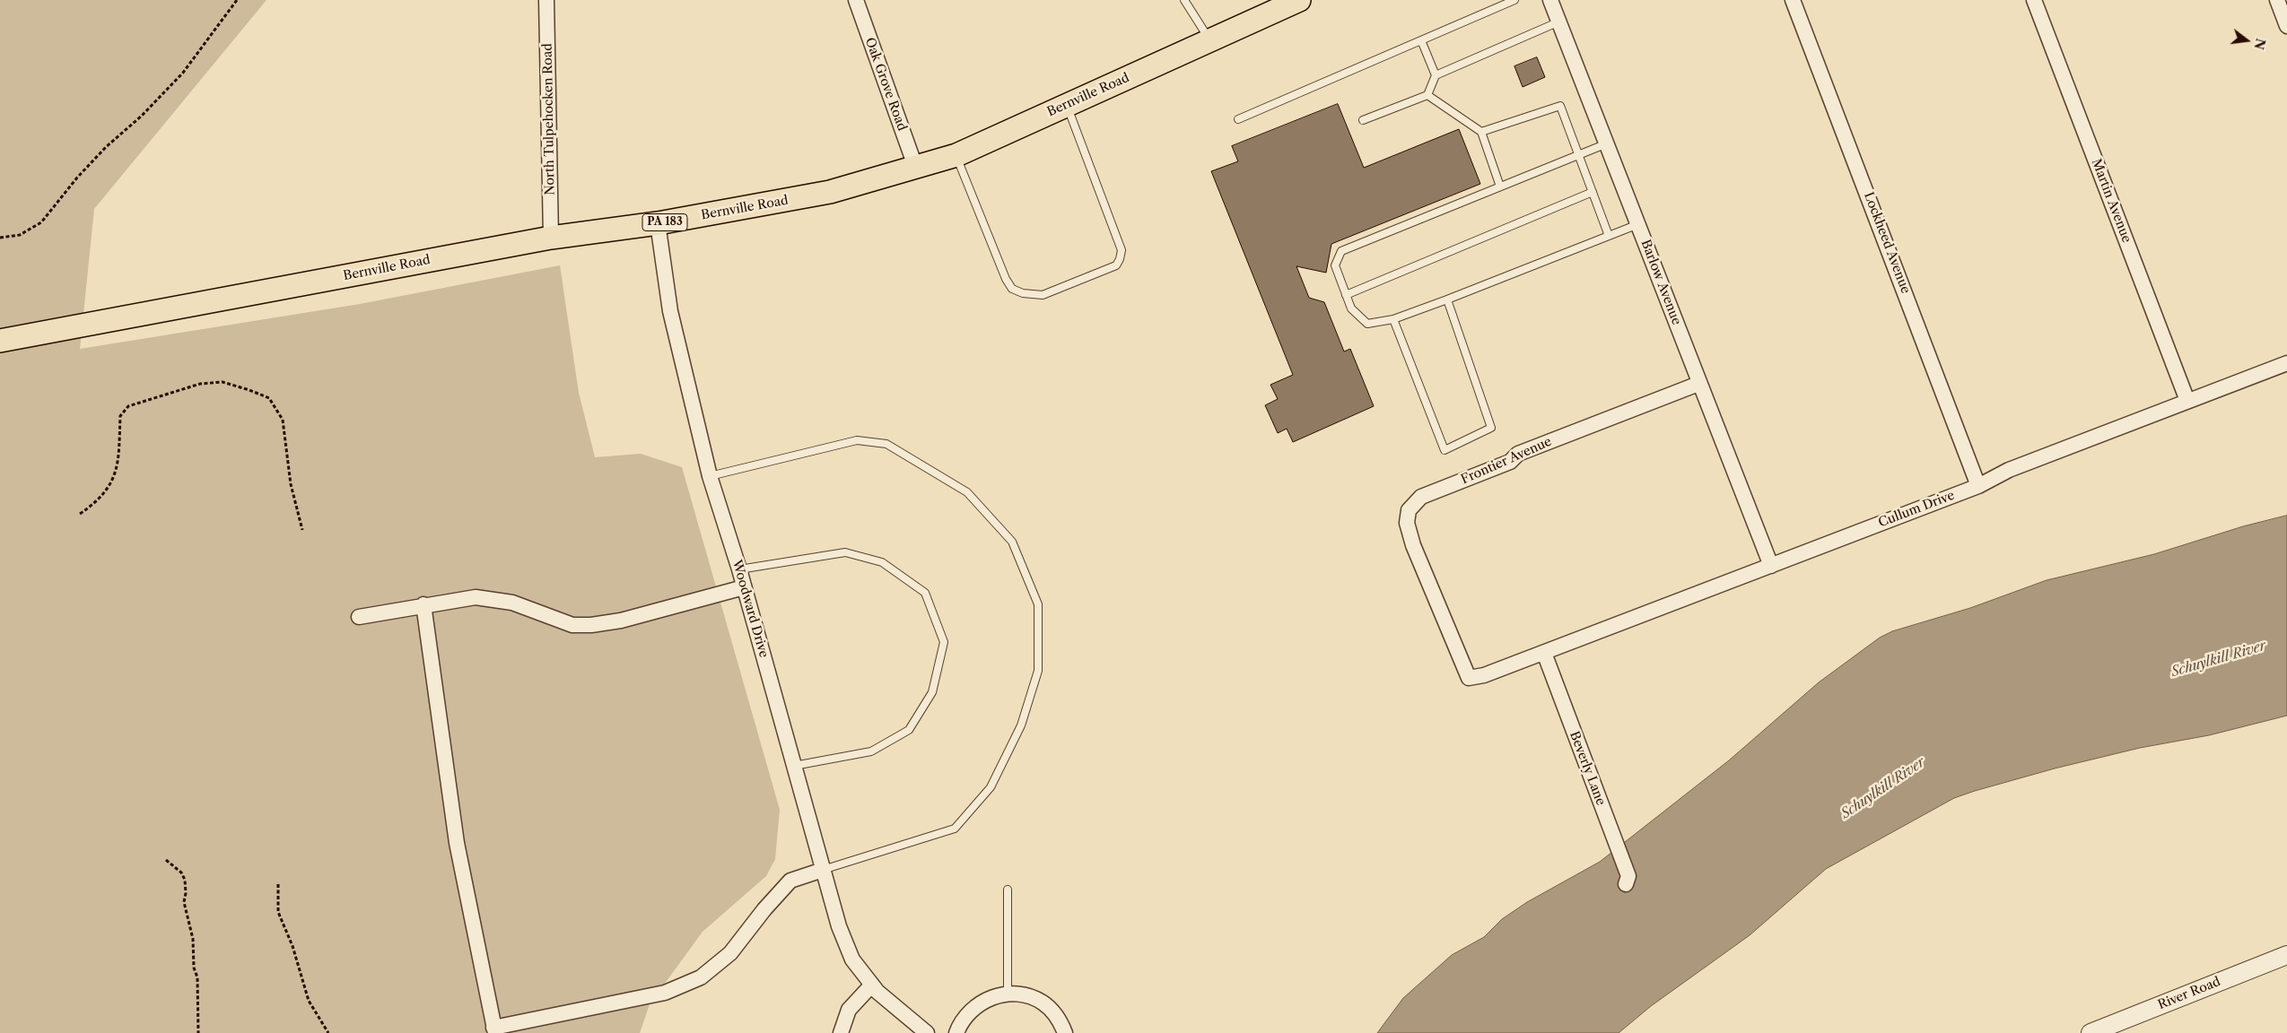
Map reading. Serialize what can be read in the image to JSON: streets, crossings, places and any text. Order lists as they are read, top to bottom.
{
  "streets": {
    "main road": ["Bernville Road", "PA 183"],
    "street": [
      "Oak Grove Road",
      "North Tulpehocken Road",
      "Martin Avenue",
      "Lockheed Avenue",
      "Barlow Avenue",
      "Frontier Avenue",
      "Cullum Drive",
      "Woodward Drive",
      "Beverly Lane",
      "River Road"
    ]
  },
  "crossings": [
    ["Oak Grove Road", "Bernville Road"],
    ["Bernville Road", "North Tulpehocken Road"],
    ["Bernville Road", "Woodward Drive"],
    ["Martin Avenue", "Cullum Drive"],
    ["Lockheed Avenue", "Cullum Drive"],
    ["Barlow Avenue", "Frontier Avenue"],
    ["Barlow Avenue", "Cullum Drive"],
    ["Frontier Avenue", "Cullum Drive"],
    ["Frontier Avenue", "Beverly Lane"],
    ["Cullum Drive", "Beverly Lane"]
  ],
  "water": ["Schuylkill River"],
  "north": "right"
}
